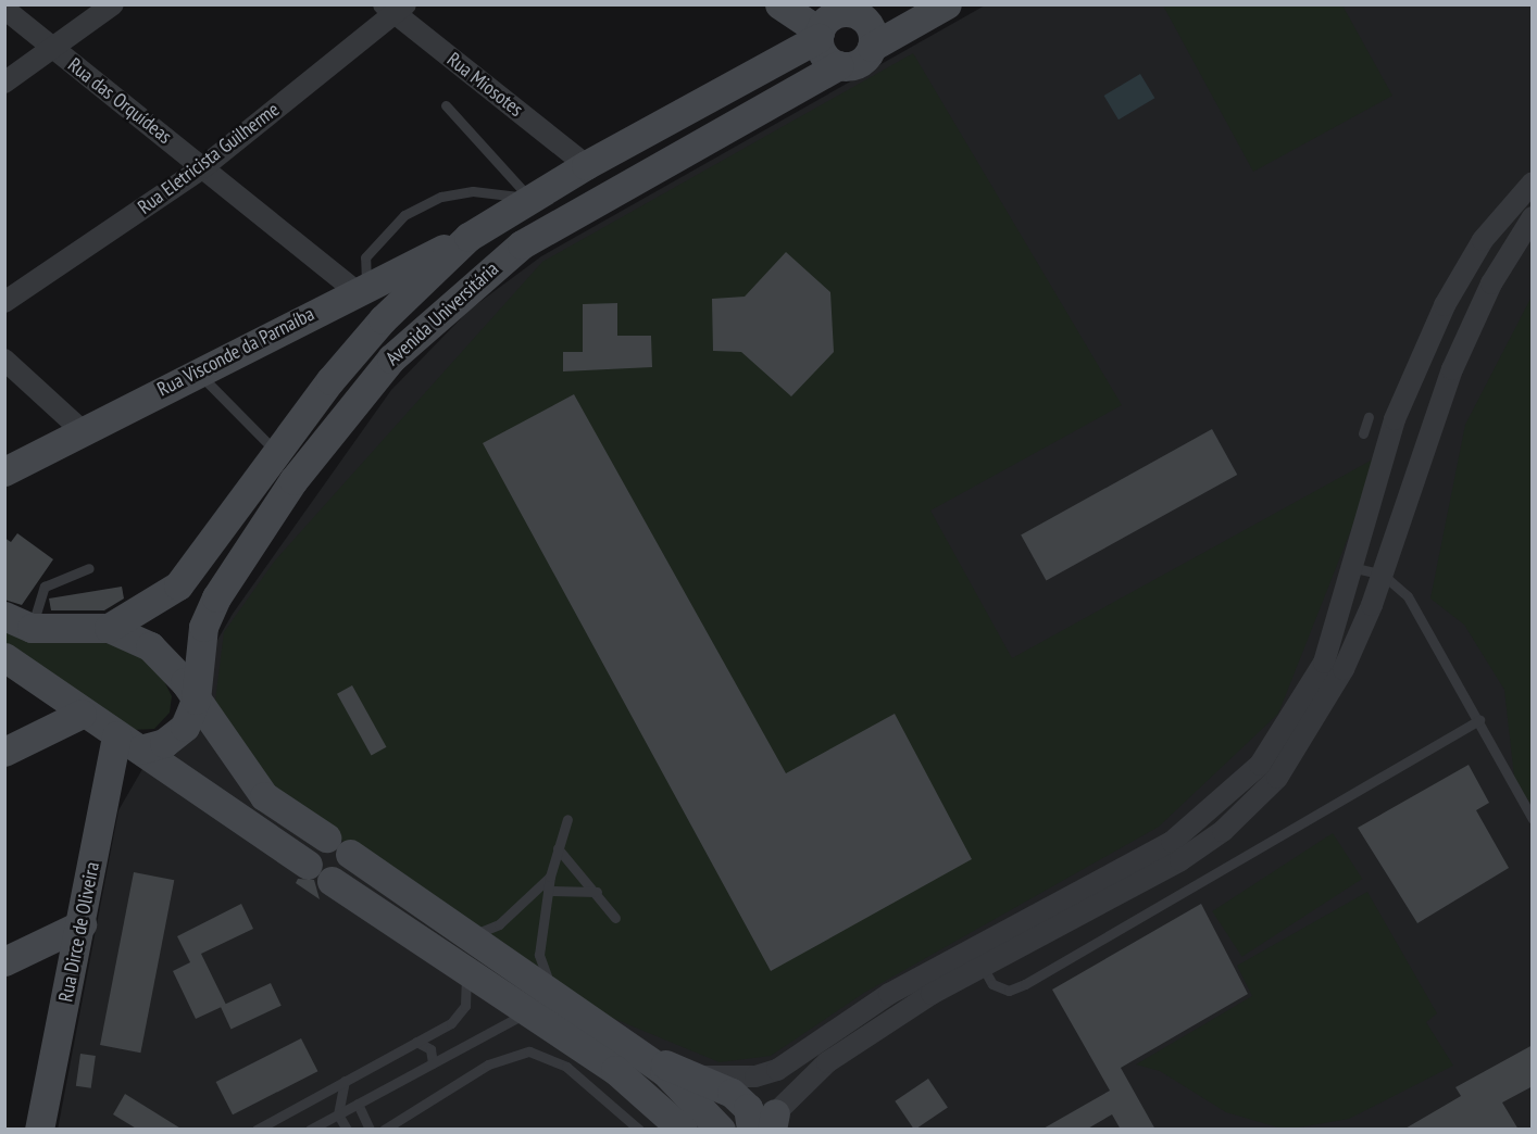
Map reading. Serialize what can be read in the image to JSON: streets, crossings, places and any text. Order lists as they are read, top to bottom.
{
  "streets": {
    "main road": ["Avenida Universitária", "Rua Visconde da Parnaíba", "Rua Dirce de Oliveira"],
    "street": ["Rua Miosotes", "Rua das Orquídeas", "Rua Eletricista Guilherme"]
  },
  "crossings": [
    ["Rua Miosotes", "Rua Eletricista Guilherme"],
    ["Rua Miosotes", "Avenida Universitária"],
    ["Rua das Orquídeas", "Rua Eletricista Guilherme"],
    ["Rua das Orquídeas", "Rua Visconde da Parnaíba"],
    ["Avenida Universitária", "Rua Visconde da Parnaíba"]
  ]
}
